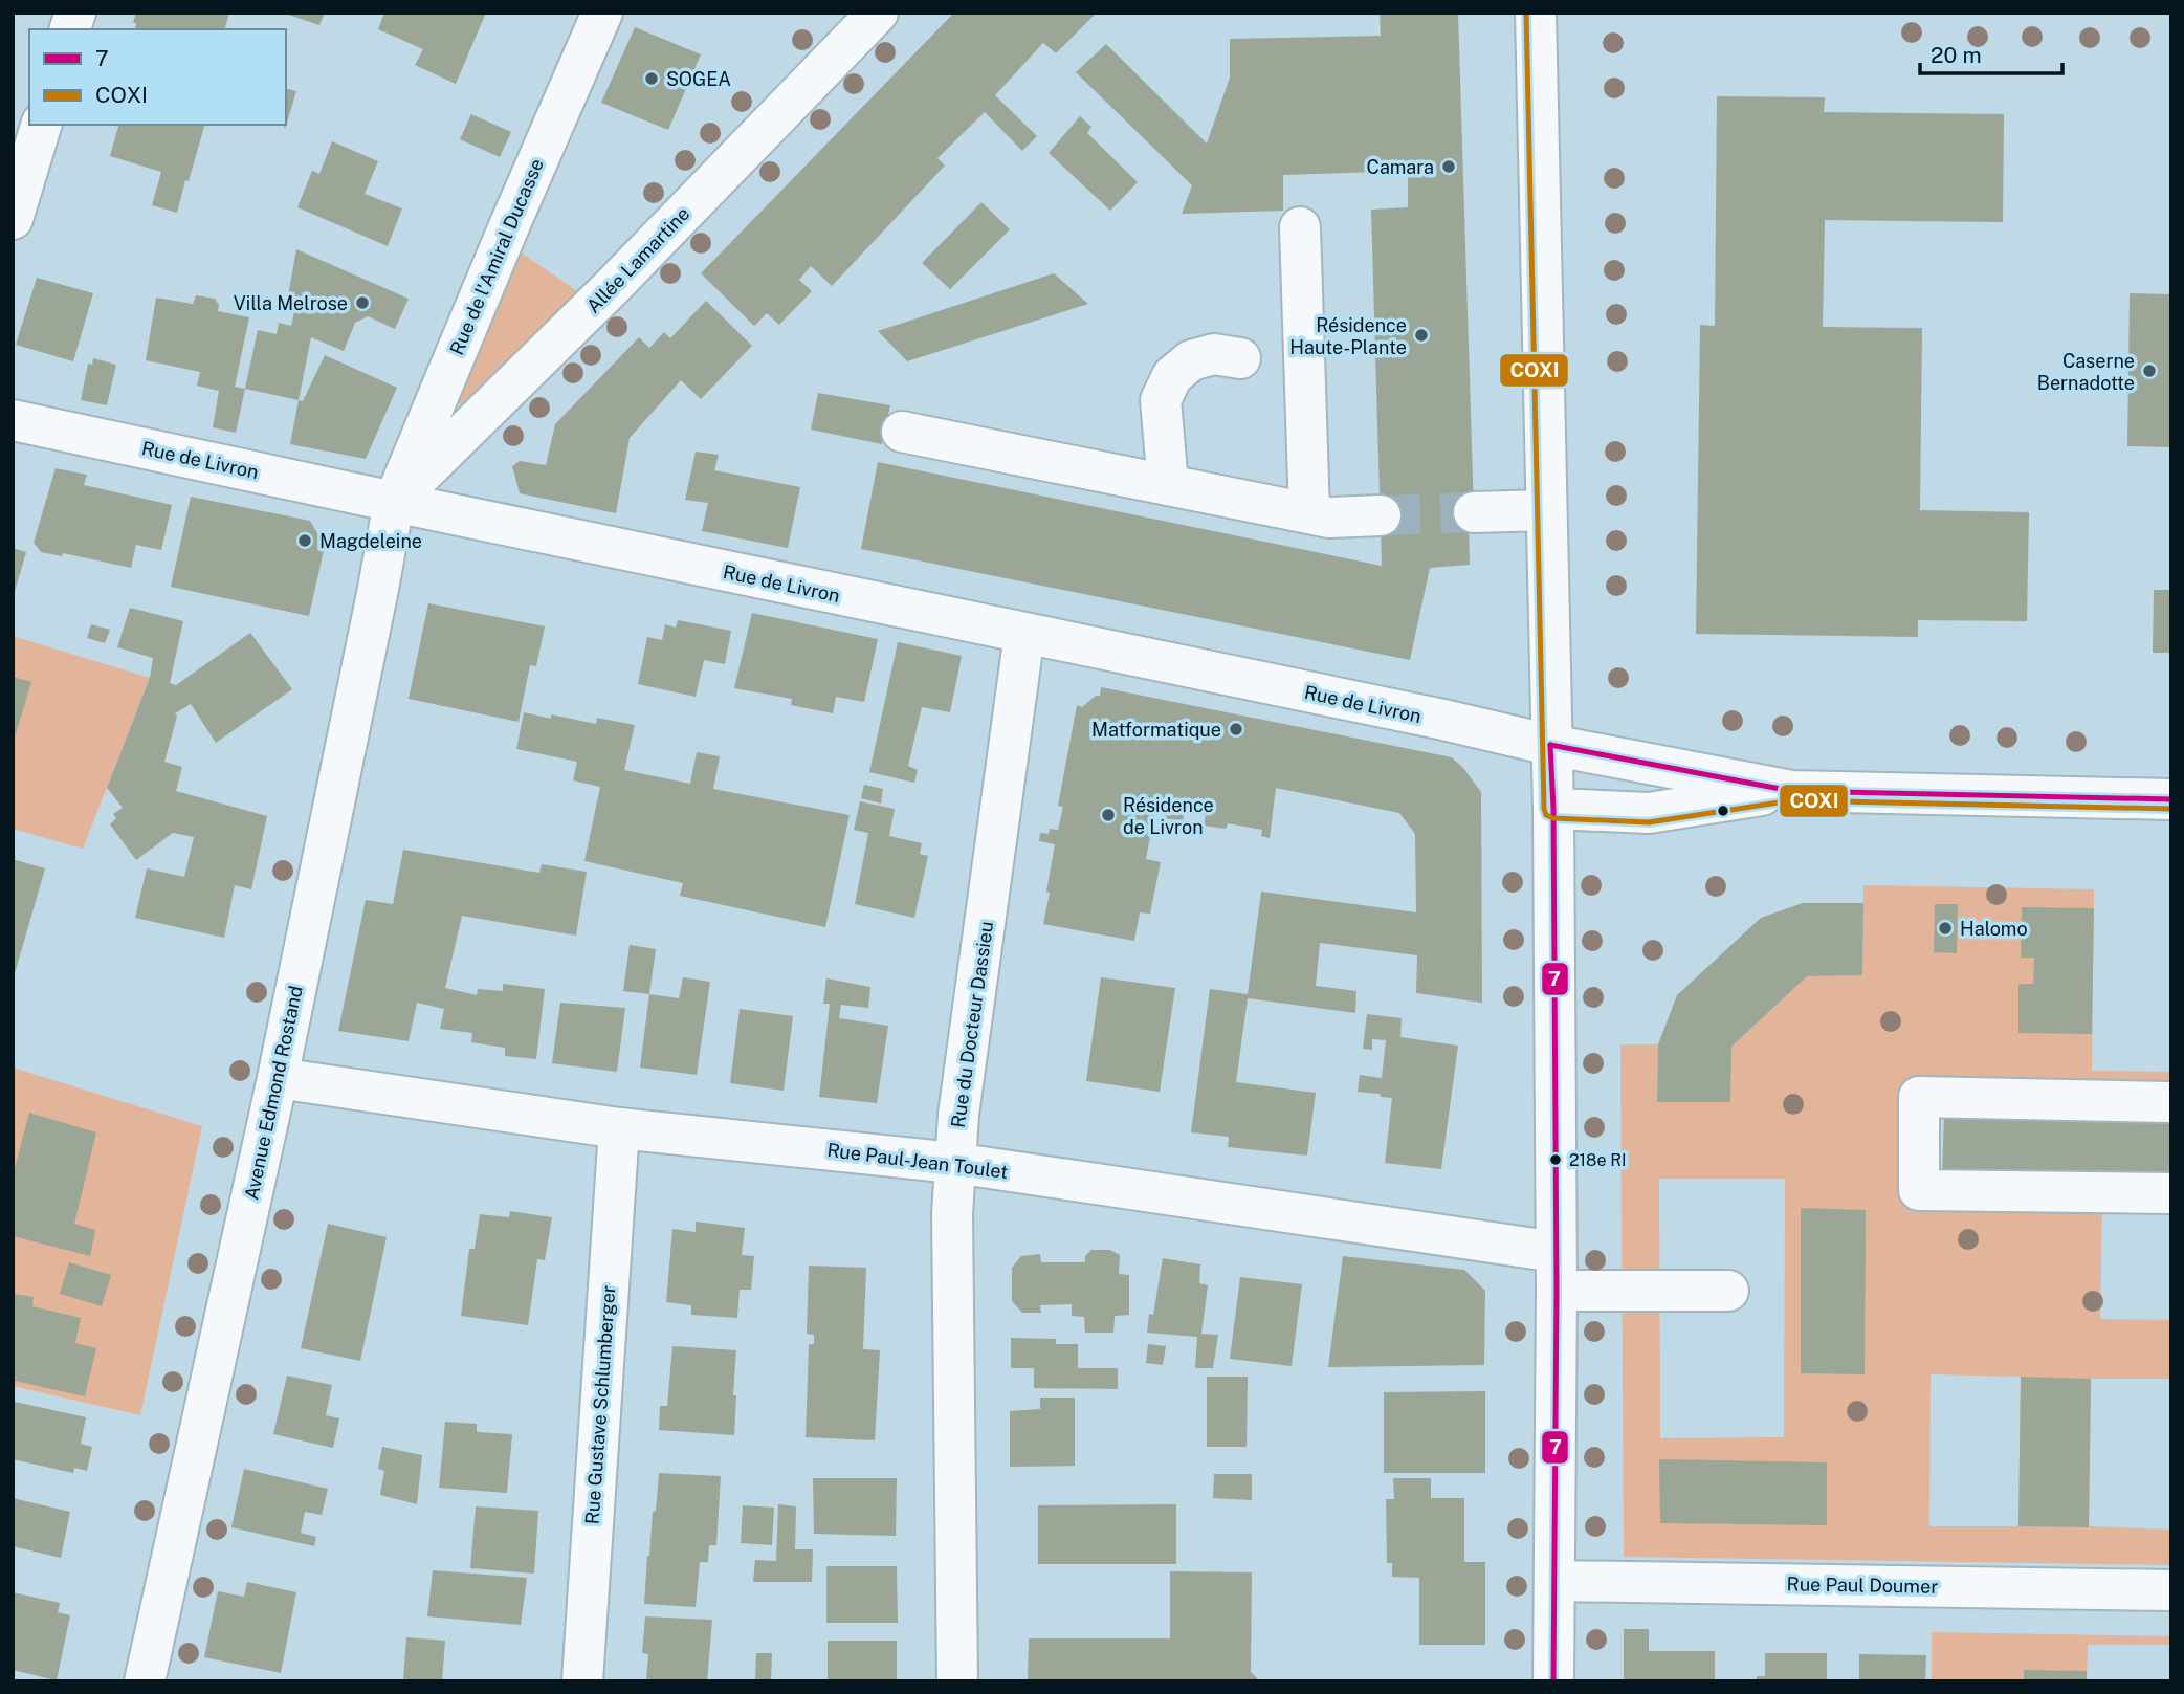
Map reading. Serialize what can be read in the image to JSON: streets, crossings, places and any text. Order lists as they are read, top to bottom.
{
  "streets": {
    "street": [
      "Rue de l'Amiral Ducasse",
      "Allée Lamartine",
      "Rue de Livron",
      "Rue du Docteur Dassieu",
      "Avenue Edmond Rostand",
      "Rue Paul-Jean Toulet",
      "Rue Gustave Schlumberger",
      "Rue Paul Doumer"
    ]
  },
  "crossings": [
    ["Rue de l'Amiral Ducasse", "Allée Lamartine"],
    ["Rue de l'Amiral Ducasse", "Rue de Livron"],
    ["Rue de l'Amiral Ducasse", "Avenue Edmond Rostand"],
    ["Allée Lamartine", "Rue de Livron"],
    ["Allée Lamartine", "Avenue Edmond Rostand"],
    ["Rue de Livron", "Rue du Docteur Dassieu"],
    ["Rue de Livron", "Avenue Edmond Rostand"],
    ["Rue du Docteur Dassieu", "Rue Paul-Jean Toulet"],
    ["Avenue Edmond Rostand", "Rue Paul-Jean Toulet"],
    ["Rue Paul-Jean Toulet", "Rue Gustave Schlumberger"]
  ],
  "places": [
    "SOGEA",
    "Camara",
    "Villa Melrose",
    "Résidence Haute-Plante",
    "Caserne Bernadotte",
    "Magdeleine",
    "Matformatique",
    "Résidence de Livron",
    "Halomo",
    "218e RI"
  ],
  "lines": ["transit line COXI", "transit line 7"],
  "legend": ["7", "COXI"],
  "scale_bar": "20 m"
}
